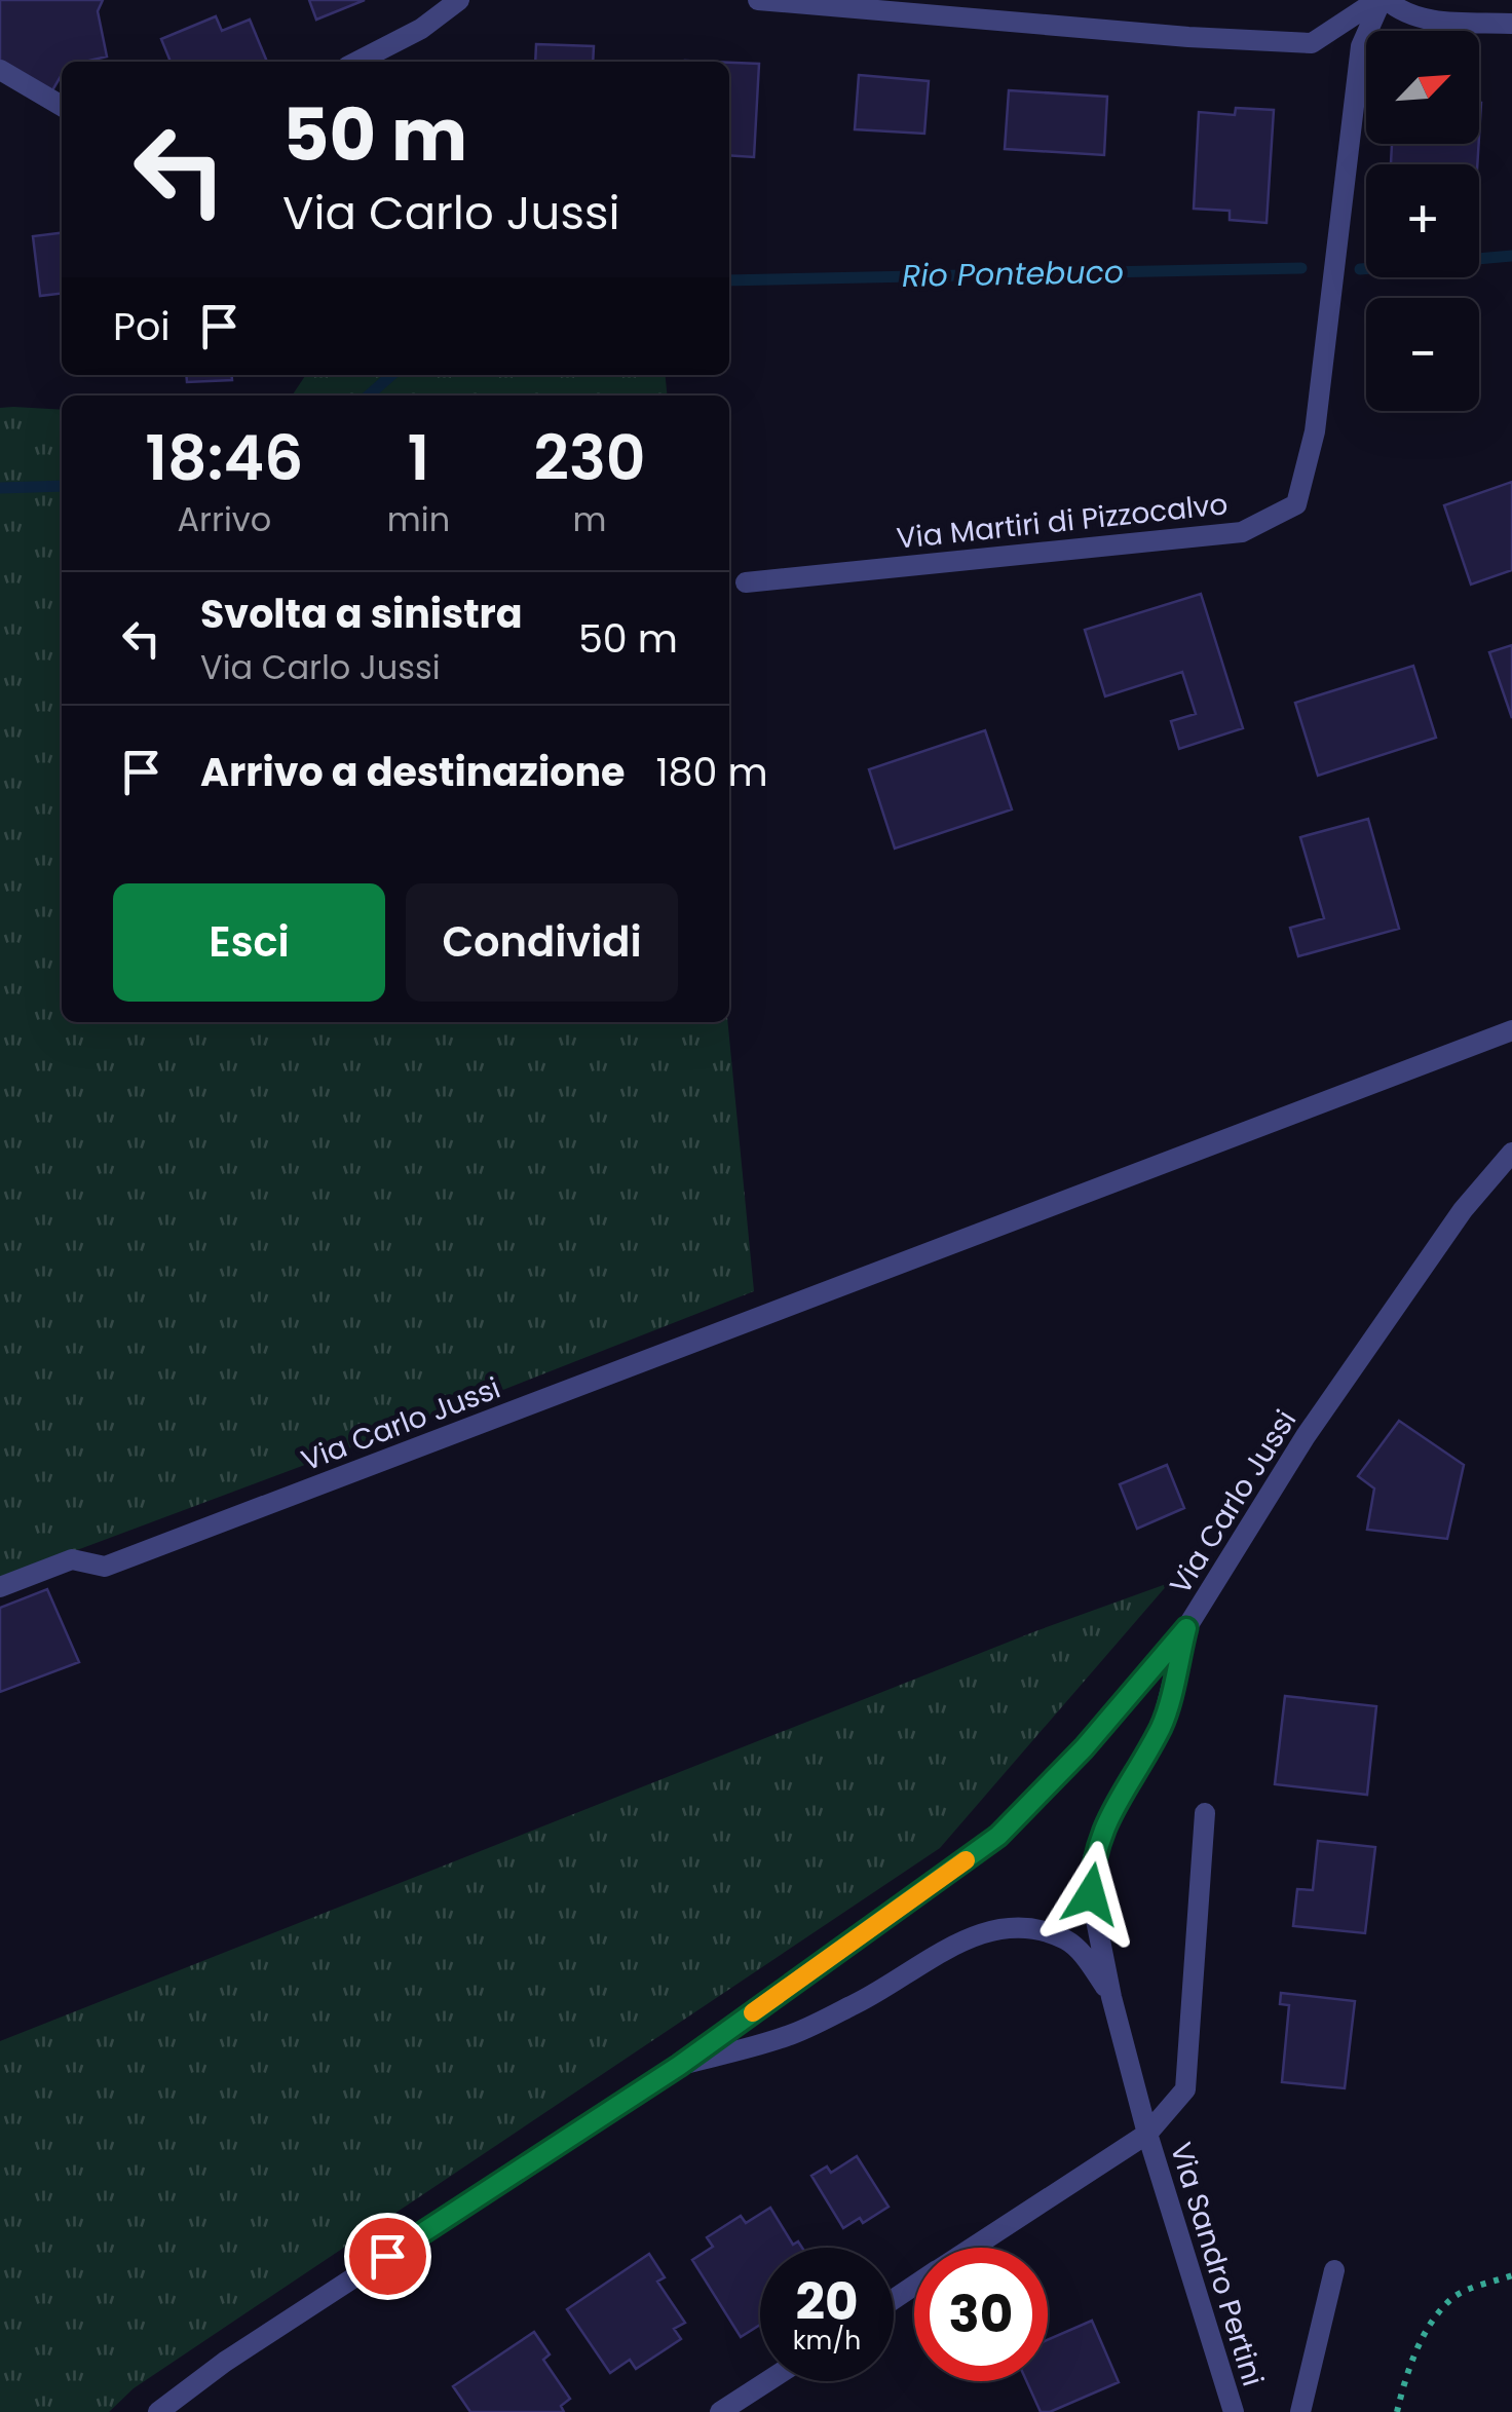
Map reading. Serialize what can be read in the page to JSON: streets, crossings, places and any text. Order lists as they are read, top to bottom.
{
  "streets": {
    "street": ["Via Martiri di Pizzocalvo", "Via Carlo Jussi", "Via Sandro Pertini"]
  },
  "crossings": [
    ["Via Carlo Jussi", "Via Sandro Pertini"]
  ],
  "water": ["Rio Pontebuco"],
  "north": "top right",
  "page": {
    "map_buttons": ["+", "−"],
    "turn": ["50 m", "Via Carlo Jussi"],
    "then": "Poi",
    "eta": [
      "18:46",
      "Arrivo",
      "1",
      "min",
      "230",
      "m"
    ],
    "list": [
      {
        "name": "Svolta a sinistra",
        "note": "Via Carlo Jussi",
        "value": "50 m"
      },
      {
        "name": "Arrivo a destinazione",
        "value": "180 m"
      }
    ],
    "buttons": ["Esci", "Condividi"],
    "speed": "20 km/h",
    "limit": "30"
  }
}
